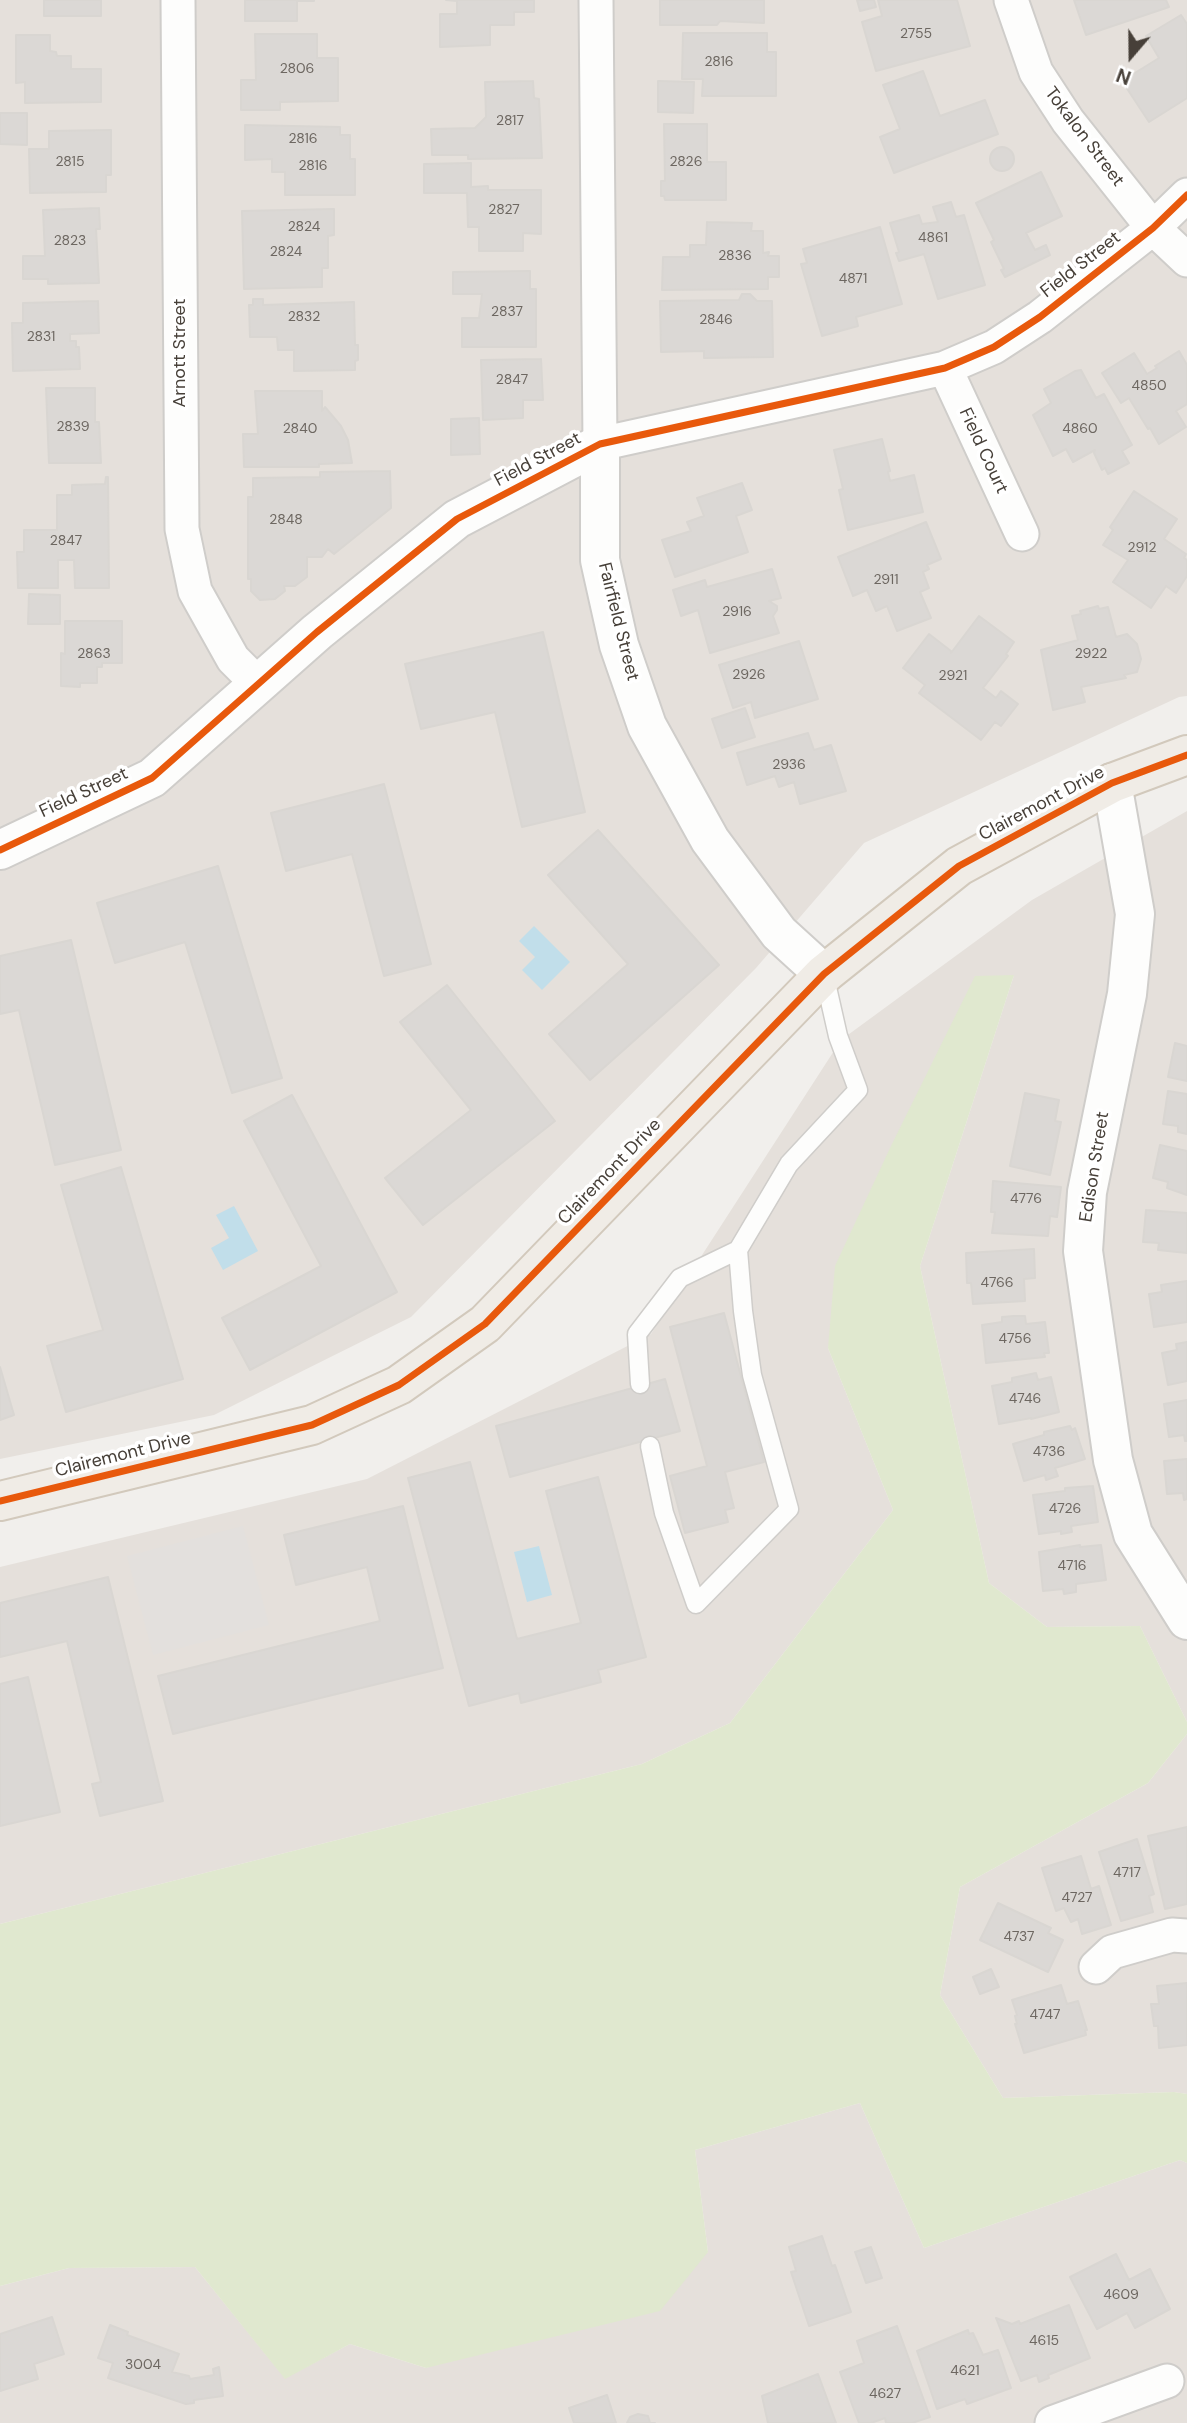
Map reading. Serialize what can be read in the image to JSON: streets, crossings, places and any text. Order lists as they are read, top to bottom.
{
  "streets": {
    "main road": ["Clairemont Drive"],
    "street": [
      "Tokalon Street",
      "Field Street",
      "Arnott Street",
      "Field Court",
      "Fairfield Street",
      "Edison Street"
    ]
  },
  "crossings": [
    ["Tokalon Street", "Field Street"],
    ["Field Street", "Arnott Street"],
    ["Field Street", "Field Court"],
    ["Field Street", "Fairfield Street"],
    ["Fairfield Street", "Clairemont Drive"],
    ["Clairemont Drive", "Edison Street"]
  ],
  "house_numbers": [
    "2755",
    "2816",
    "2806",
    "2817",
    "2816",
    "2815",
    "2826",
    "2816",
    "2827",
    "2824",
    "4861",
    "2823",
    "2824",
    "2836",
    "4871",
    "2837",
    "2832",
    "2846",
    "2831",
    "2847",
    "4850",
    "2839",
    "2840",
    "4860",
    "2848",
    "2847",
    "2912",
    "2911",
    "2916",
    "2863",
    "2922",
    "2926",
    "2921",
    "2936",
    "4776",
    "4766",
    "4756",
    "4746",
    "4736",
    "4726",
    "4716",
    "4717",
    "4727",
    "4737",
    "4747",
    "4609",
    "4615",
    "3004",
    "4621",
    "4627"
  ],
  "north": "bottom"
}
